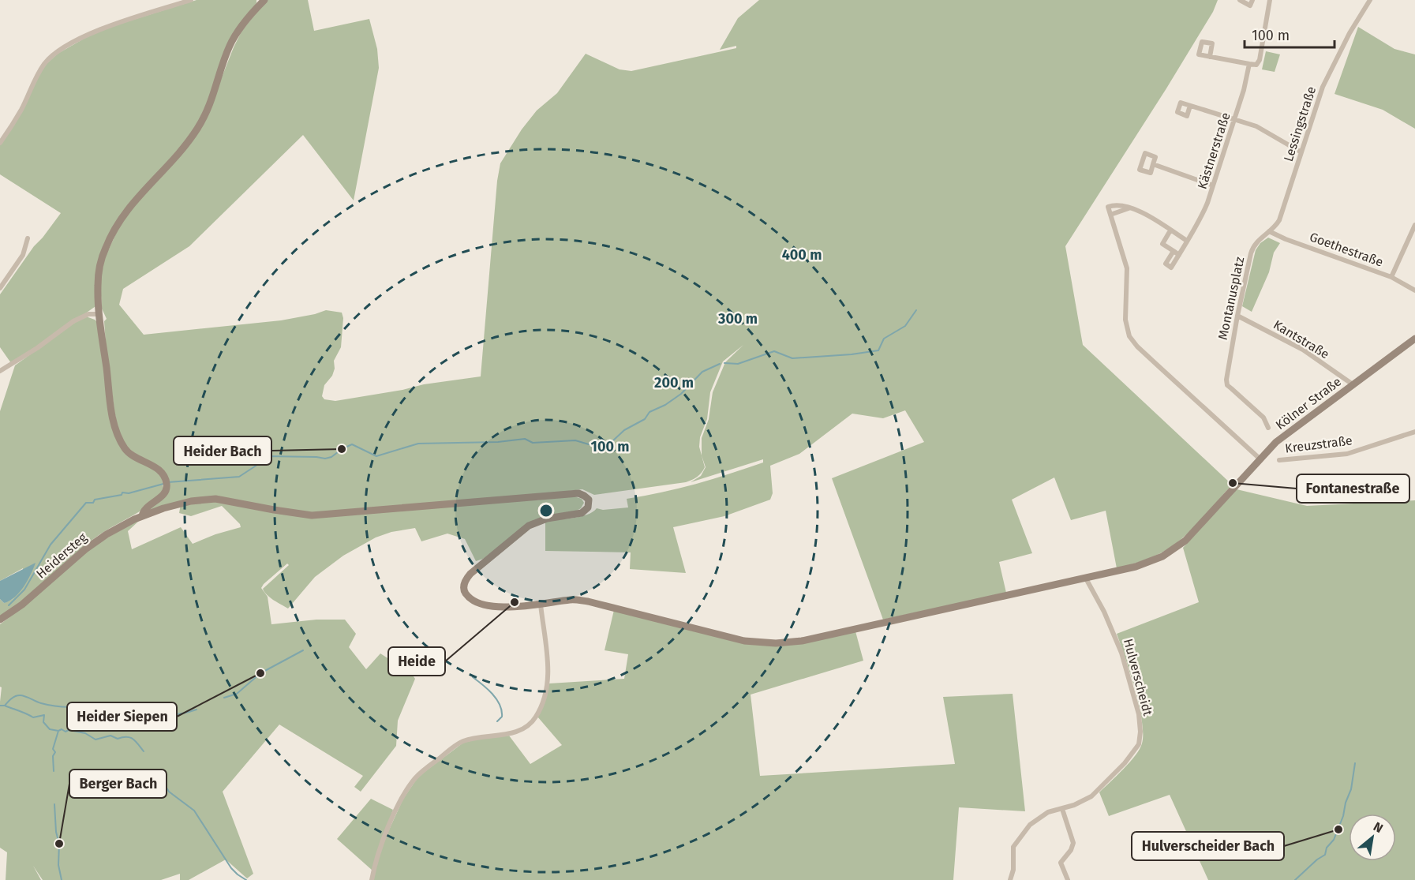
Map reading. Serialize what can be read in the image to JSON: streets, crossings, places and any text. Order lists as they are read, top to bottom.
{
  "streets": {
    "main road": ["Kölner Straße", "Heidersteg"],
    "street": [
      "Lessingstraße",
      "Kästnerstraße",
      "Goethestraße",
      "Montanusplatz",
      "Kantstraße",
      "Kreuzstraße",
      "Hulverscheidt"
    ]
  },
  "crossings": [
    ["Lessingstraße", "Goethestraße"],
    ["Lessingstraße", "Montanusplatz"],
    ["Goethestraße", "Montanusplatz"],
    ["Montanusplatz", "Kantstraße"],
    ["Kantstraße", "Kölner Straße"],
    ["Kölner Straße", "Heidersteg"],
    ["Kölner Straße", "Hulverscheidt"]
  ],
  "places": [
    "Heider Bach",
    "Fontanestraße",
    "Heide",
    "Heider Siepen",
    "Hulverscheider Bach",
    "Berger Bach"
  ],
  "scale_bar": "100 m",
  "north": "top right",
  "rings": [
    "400 m",
    "300 m",
    "200 m",
    "100 m"
  ]
}
